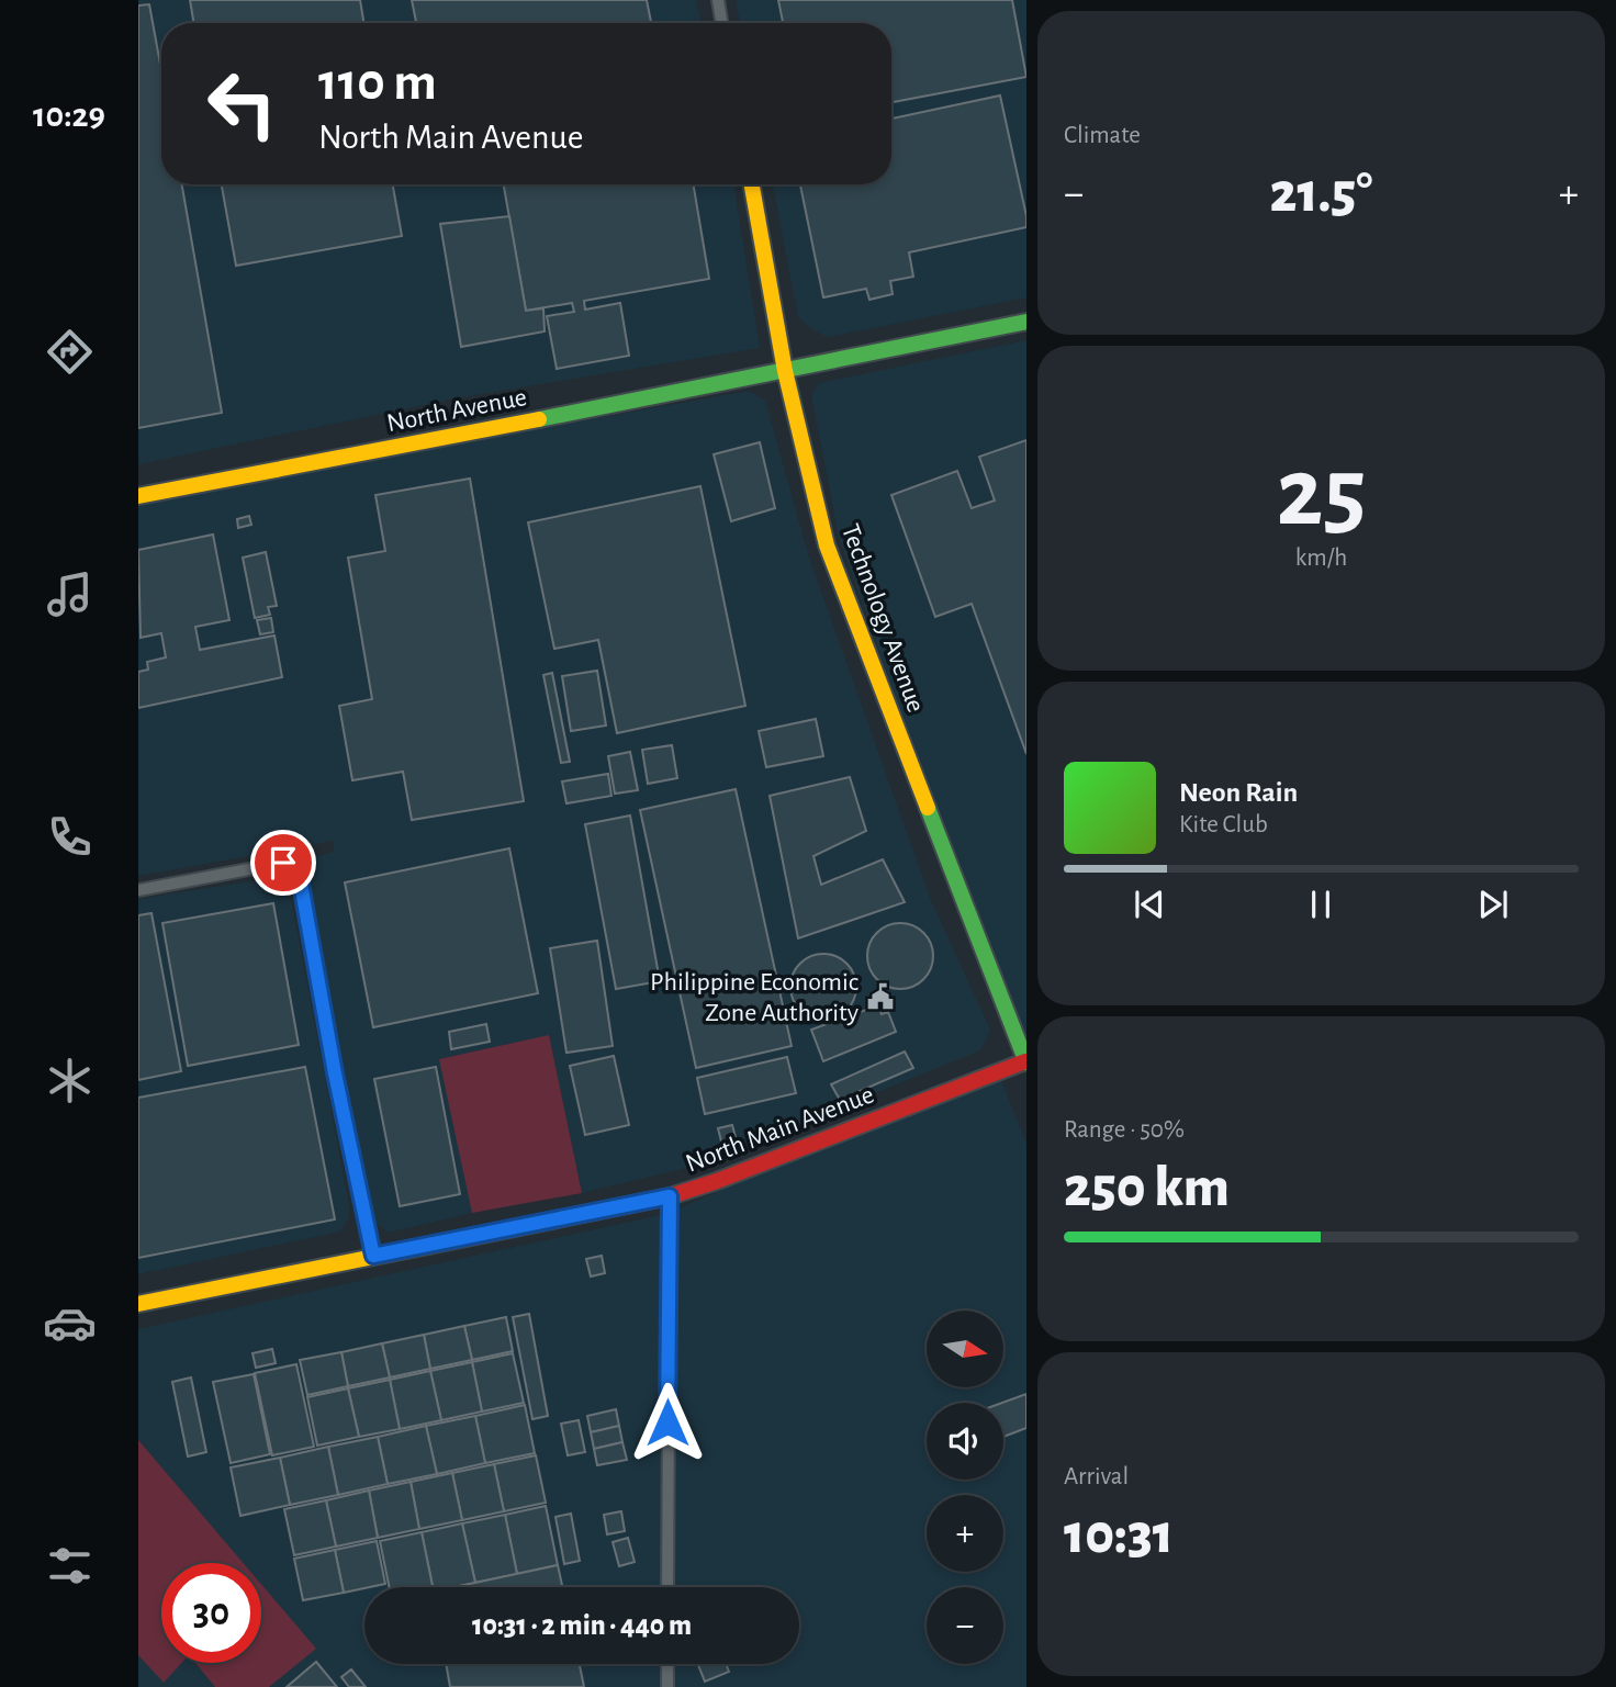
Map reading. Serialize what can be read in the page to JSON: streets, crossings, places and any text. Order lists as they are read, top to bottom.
{
  "streets": {
    "street": ["North Avenue", "Technology Avenue", "North Main Avenue"]
  },
  "crossings": [
    ["North Avenue", "Technology Avenue"],
    ["Technology Avenue", "North Main Avenue"]
  ],
  "places": {
    "public building": ["Philippine Economic Zone Authority"]
  },
  "north": "right",
  "page": {
    "tabs": "10:29",
    "tile": [
      "Climate",
      ["25", "km/h"],
      ["Range · 50%", "250 km"],
      ["Arrival", "10:31"]
    ],
    "turn": ["110 m", "North Main Avenue"],
    "heat": ["−", "21.5°", "+"],
    "song": ["Neon Rain", "Kite Club"],
    "map_buttons": ["+", "−"],
    "limit": "30",
    "trip": "10:31 · 2 min · 440 m"
  }
}
